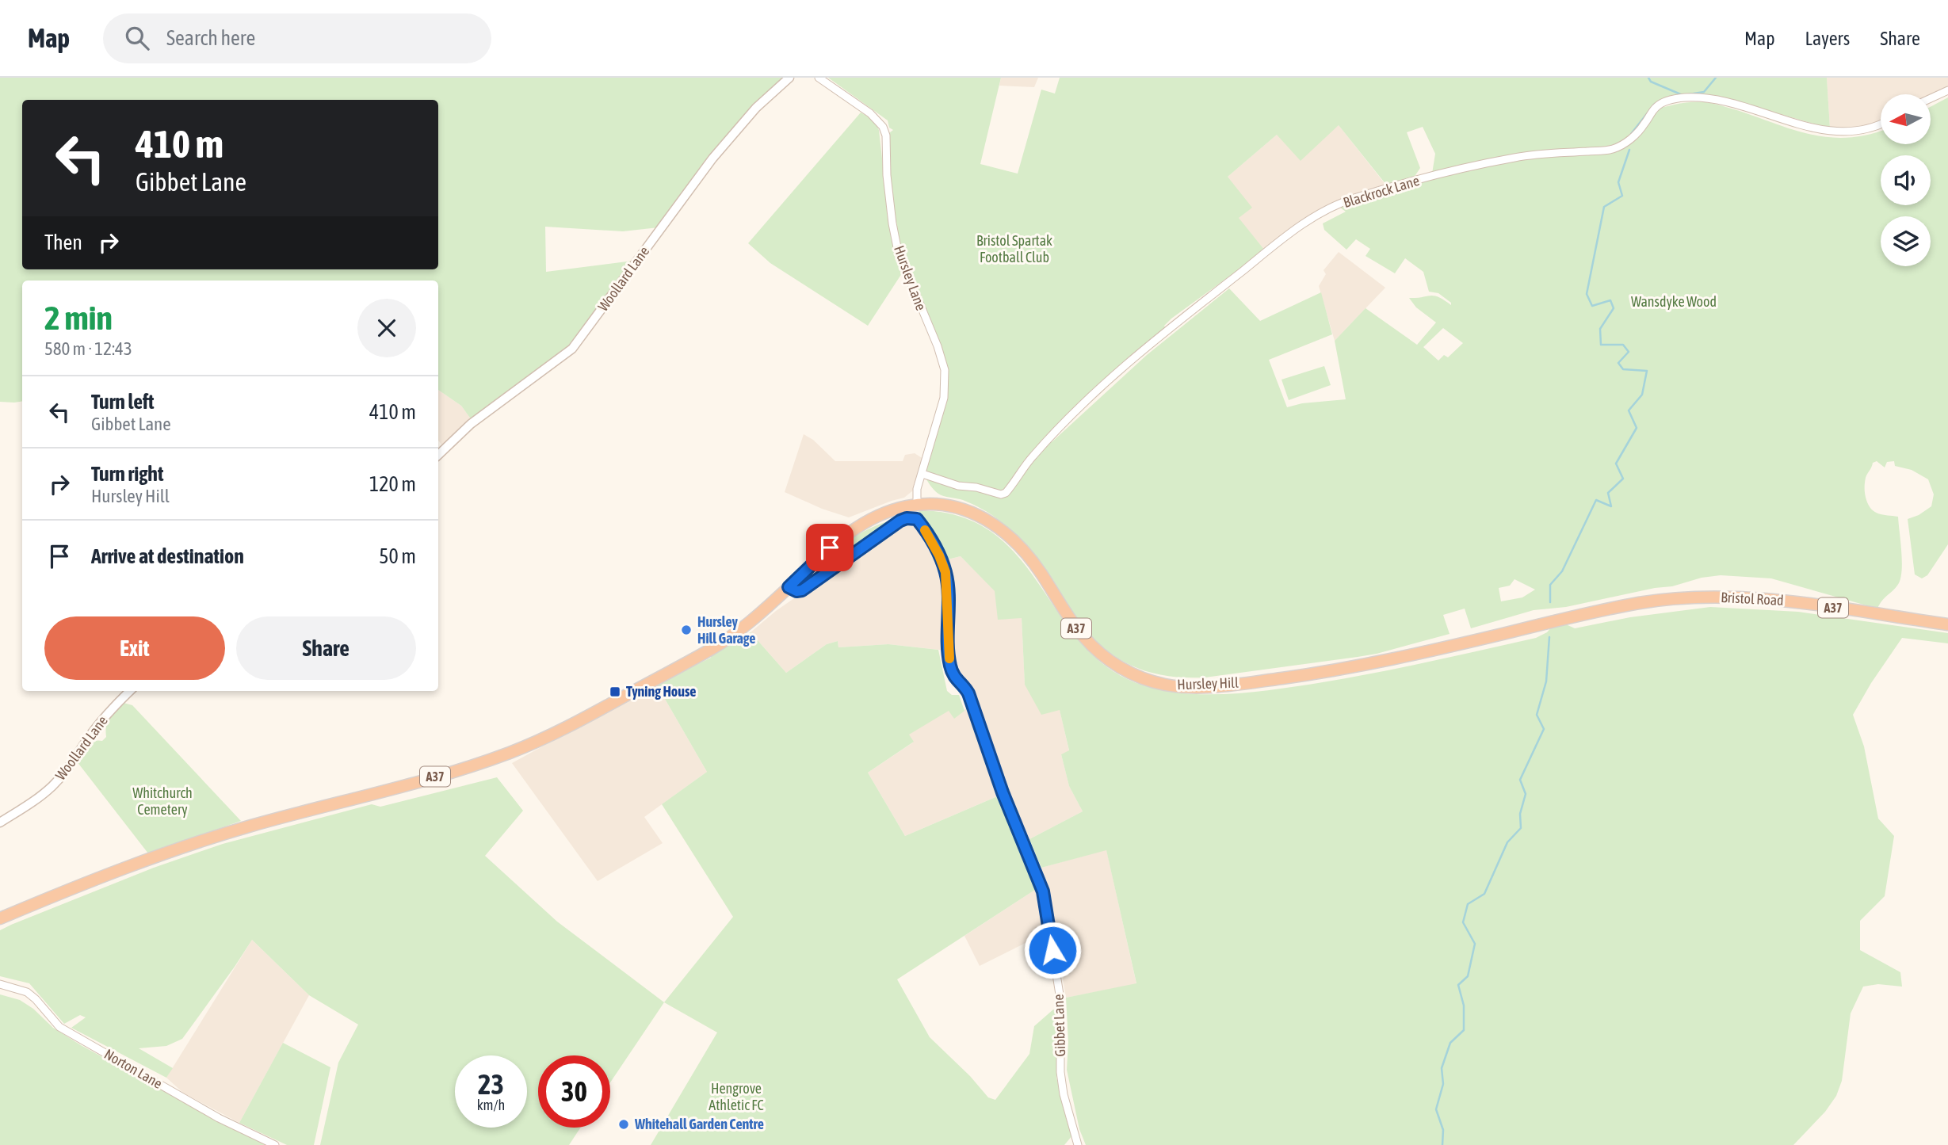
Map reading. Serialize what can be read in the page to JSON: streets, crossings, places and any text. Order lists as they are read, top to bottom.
{
  "streets": {
    "highway": ["Bristol Road", "A37", "Hursley Hill"],
    "street": [
      "Blackrock Lane",
      "Hursley Lane",
      "Woollard Lane",
      "Gibbet Lane",
      "Norton Lane"
    ]
  },
  "crossings": [
    ["Blackrock Lane", "Hursley Lane"],
    ["Hursley Lane", "Hursley Hill"],
    ["Bristol Road", "Hursley Hill"],
    ["A37", "Hursley Hill"],
    ["A37", "Gibbet Lane"],
    ["Hursley Hill", "Gibbet Lane"]
  ],
  "parks": [
    "Bristol Spartak Football Club",
    "Wansdyke Wood",
    "Whitchurch Cemetery",
    "Hengrove Athletic FC"
  ],
  "places": {
    "other": ["Hursley Hill Garage", "Whitehall Garden Centre"],
    "transit": ["Tyning House"]
  },
  "north": "left",
  "page": {
    "header": "Map",
    "search": "Search here",
    "nav": ["Map", "Layers", "Share"],
    "turn": ["410 m", "Gibbet Lane"],
    "then": "Then",
    "heading": ["2 min", "580 m · 12:43"],
    "list": [
      {
        "name": "Turn left",
        "note": "Gibbet Lane",
        "value": "410 m"
      },
      {
        "name": "Turn right",
        "note": "Hursley Hill",
        "value": "120 m"
      },
      {
        "name": "Arrive at destination",
        "value": "50 m"
      }
    ],
    "buttons": ["Exit", "Share"],
    "speed": "23 km/h",
    "limit": "30"
  }
}
